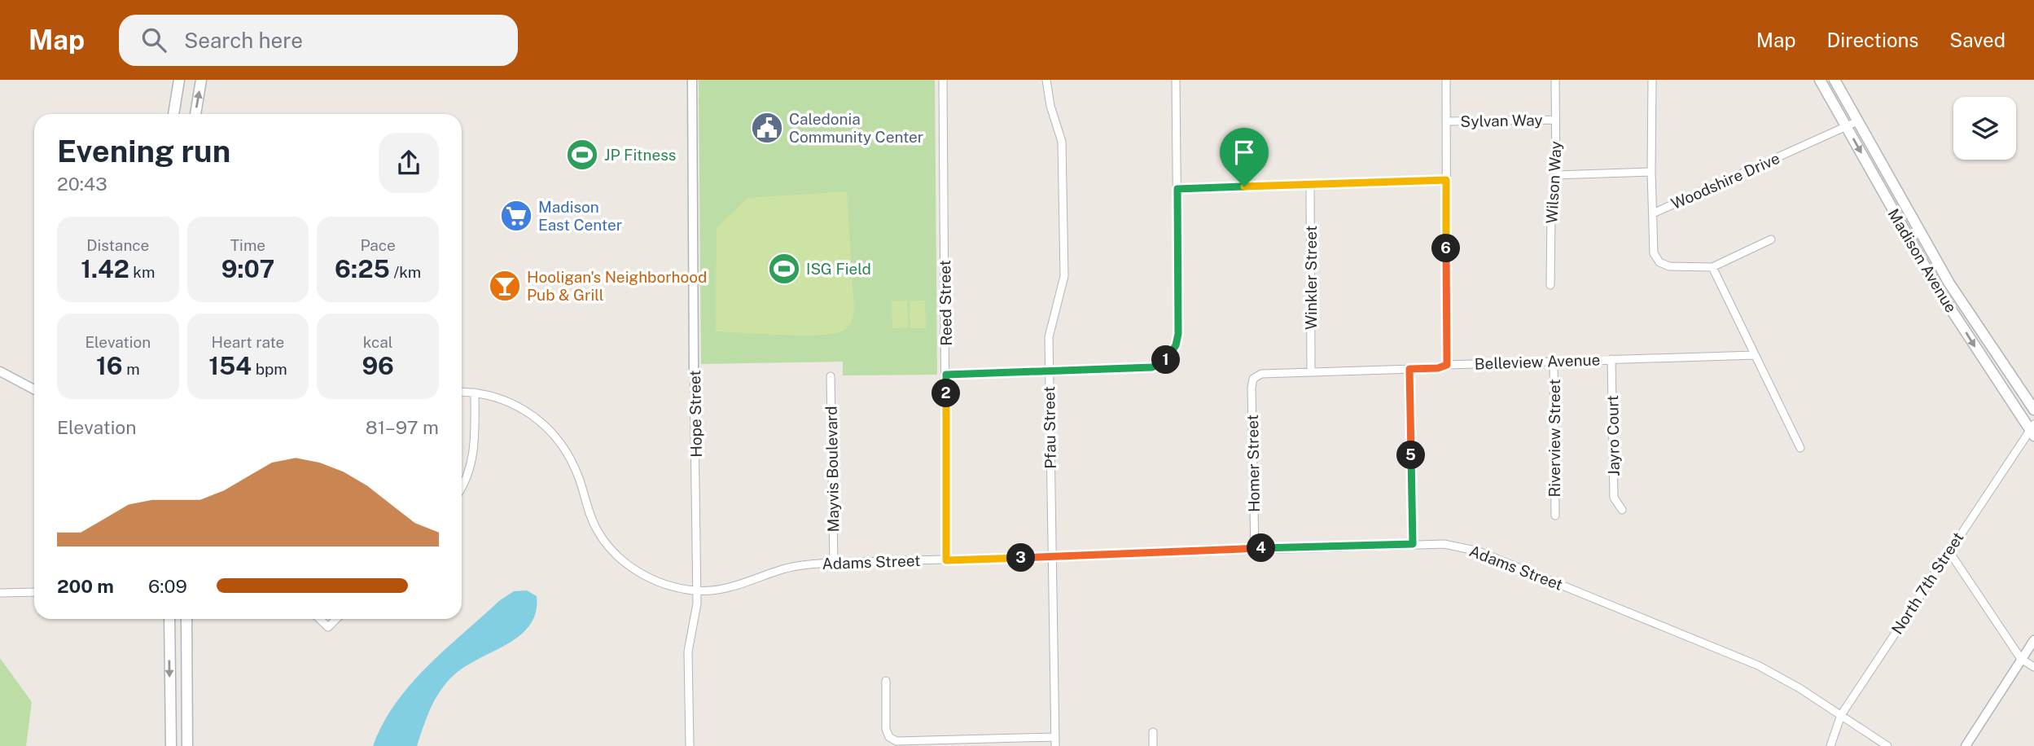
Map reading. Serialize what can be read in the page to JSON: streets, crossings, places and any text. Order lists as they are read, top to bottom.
{
  "streets": {
    "main road": ["Madison Avenue"],
    "street": [
      "Sylvan Way",
      "Woodshire Drive",
      "Wilson Way",
      "Winkler Street",
      "Reed Street",
      "Belleview Avenue",
      "Hope Street",
      "Pfau Street",
      "Jayro Court",
      "Riverview Street",
      "Homer Street",
      "Mayvis Boulevard",
      "Adams Street",
      "North 7th Street"
    ]
  },
  "crossings": [
    ["Sylvan Way", "Wilson Way"],
    ["Woodshire Drive", "Madison Avenue"],
    ["Madison Avenue", "North 7th Street"],
    ["Winkler Street", "Belleview Avenue"],
    ["Reed Street", "Adams Street"],
    ["Belleview Avenue", "Jayro Court"],
    ["Belleview Avenue", "Riverview Street"],
    ["Belleview Avenue", "Homer Street"],
    ["Hope Street", "Adams Street"],
    ["Pfau Street", "Adams Street"],
    ["Homer Street", "Adams Street"],
    ["Mayvis Boulevard", "Adams Street"],
    ["Adams Street", "North 7th Street"]
  ],
  "places": {
    "public building": ["Caledonia Community Center"],
    "sports": ["JP Fitness", "ISG Field"],
    "supermarket": ["Madison East Center"],
    "bar": ["Hooligan's Neighborhood Pub & Grill"]
  },
  "page": {
    "header": "Map",
    "search": "Search here",
    "nav": ["Map", "Directions", "Saved"],
    "heading": ["Evening run", "20:43"],
    "stats": [
      ["Distance", "1.42 km"],
      ["Time", "9:07"],
      ["Pace", "6:25 /km"],
      ["Elevation", "16 m"],
      ["Heart rate", "154 bpm"],
      ["kcal", "96"]
    ],
    "pins": [
      "6",
      "1",
      "2",
      "5",
      "4",
      "3"
    ],
    "chart": ["Elevation", "81–97 m"],
    "list": [
      {
        "name": "200 m",
        "note": "6:09"
      }
    ]
  }
}
